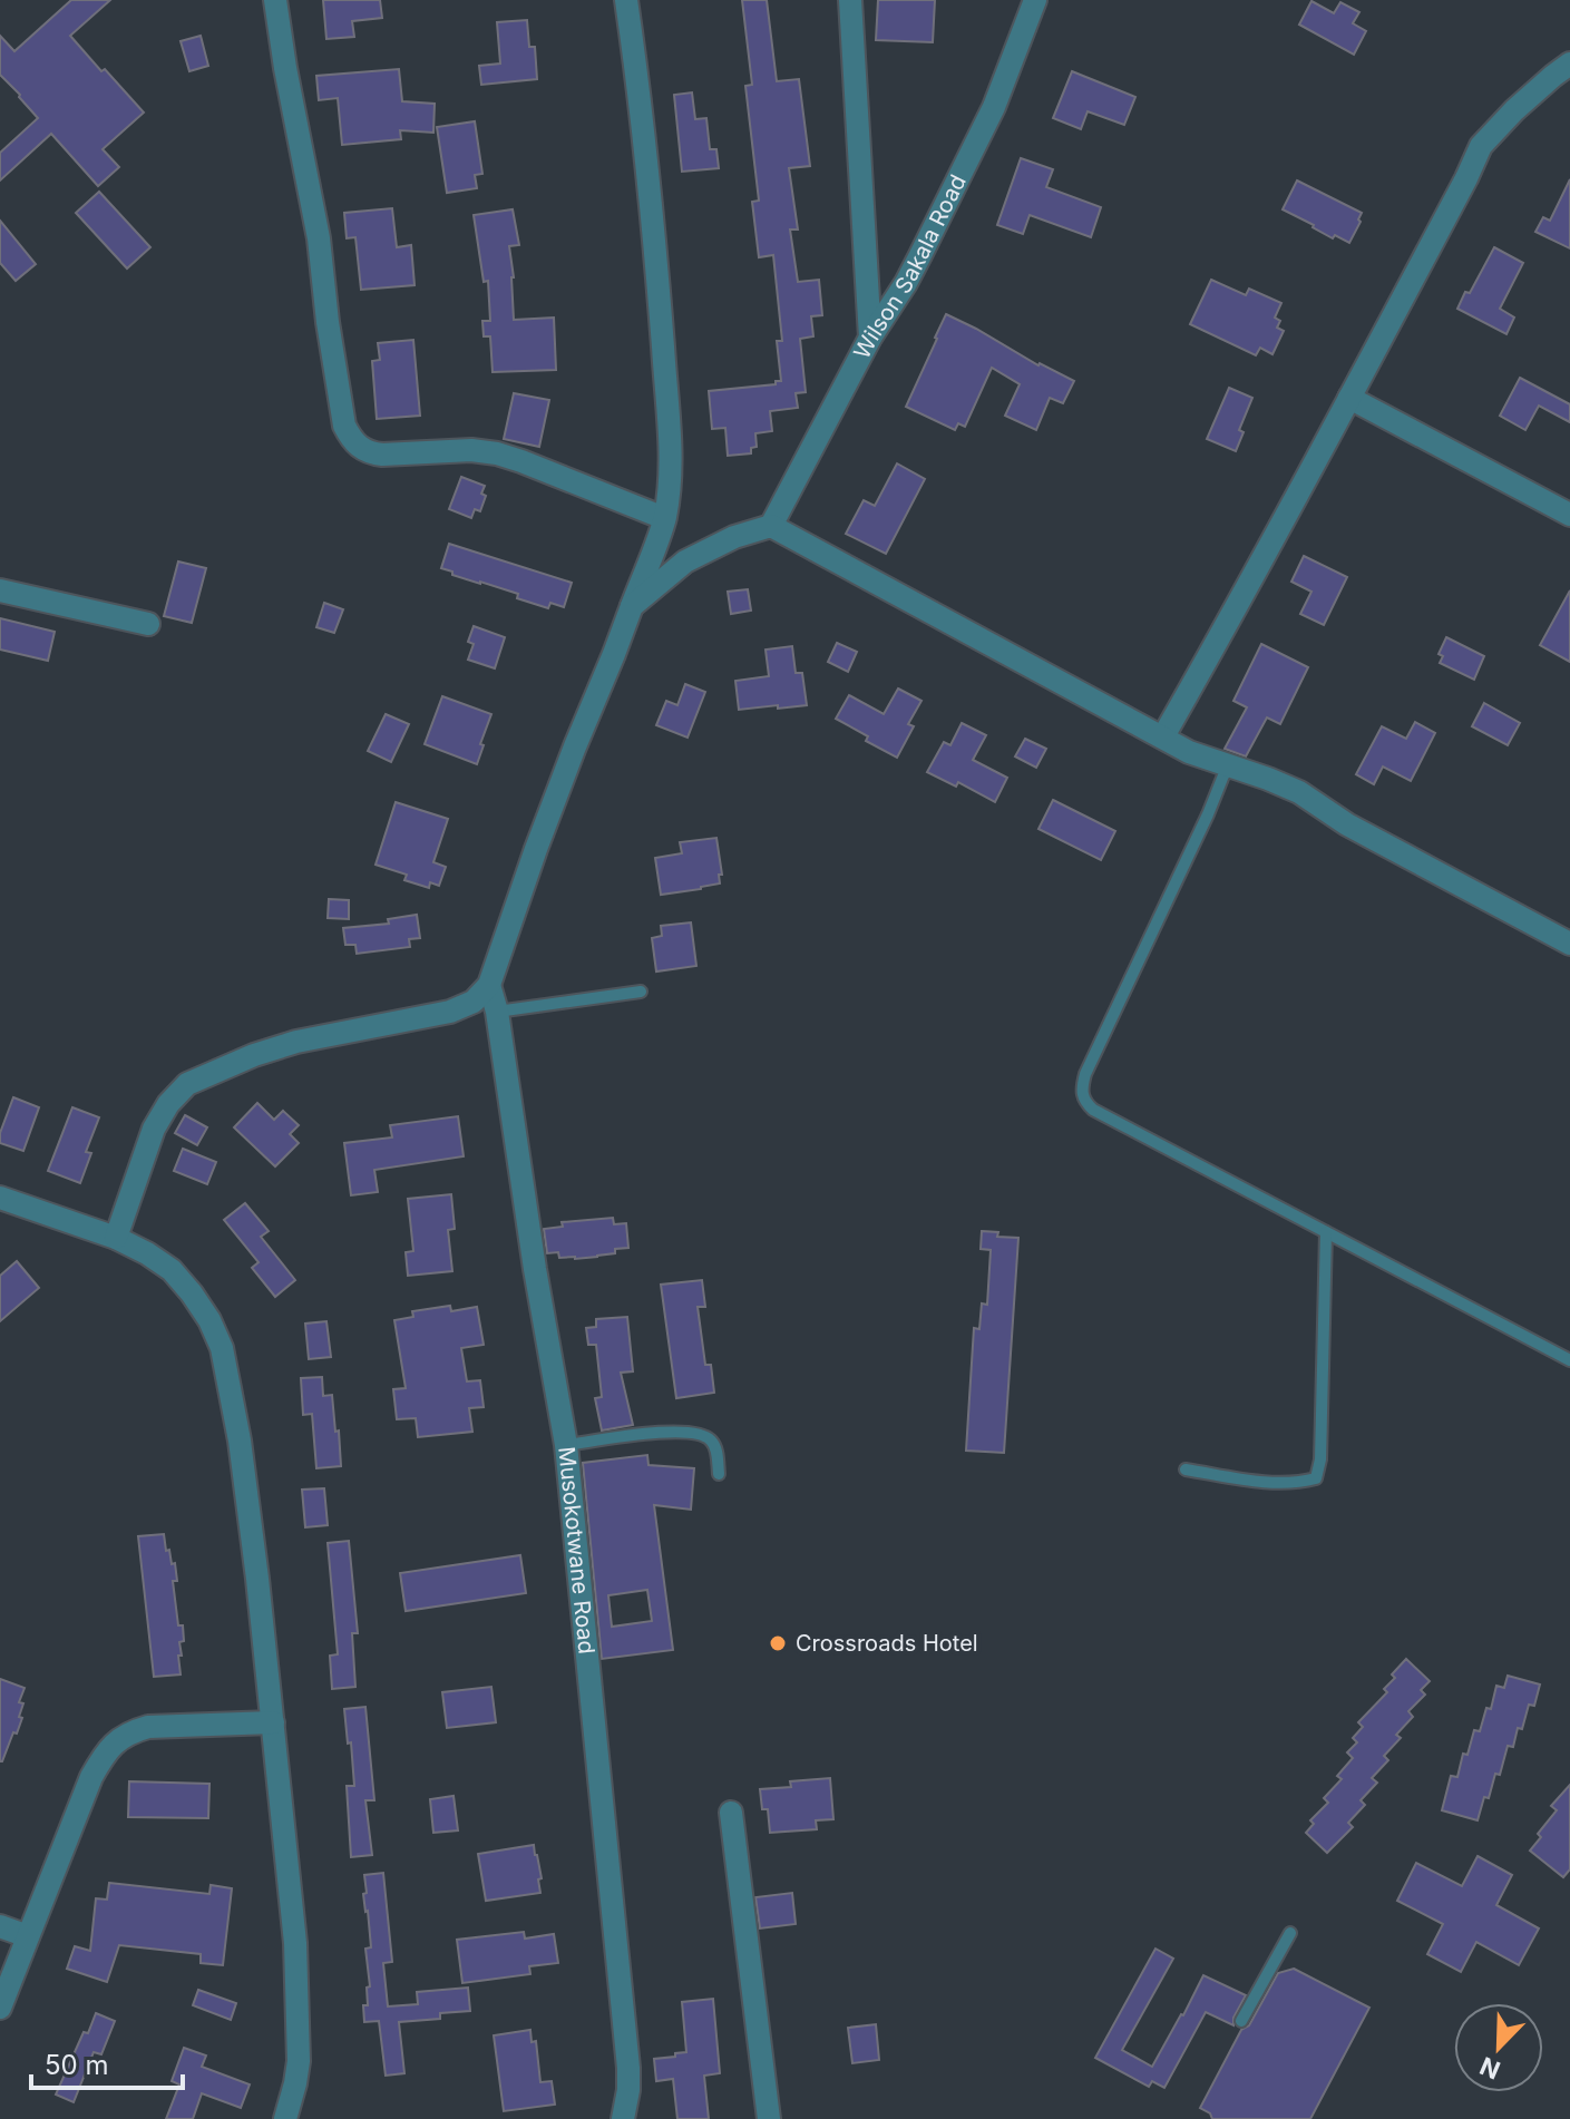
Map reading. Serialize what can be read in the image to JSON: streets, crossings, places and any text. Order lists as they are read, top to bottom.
{
  "streets": {
    "street": ["Wilson Sakala Road", "Musokotwane Road"]
  },
  "places": ["Crossroads Hotel"],
  "scale_bar": "50 m",
  "north": "bottom left"
}
